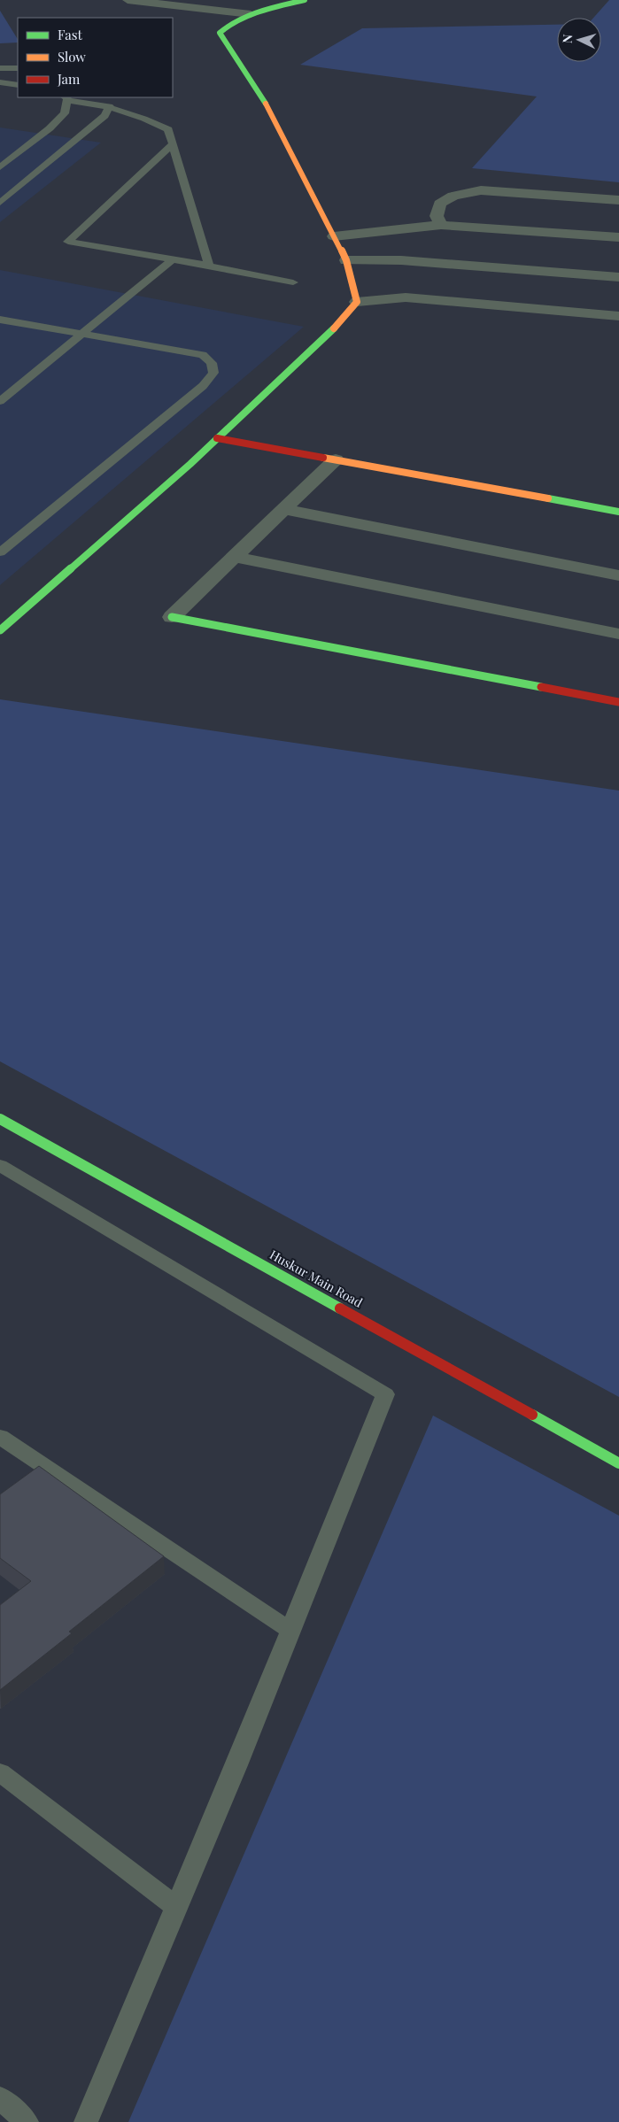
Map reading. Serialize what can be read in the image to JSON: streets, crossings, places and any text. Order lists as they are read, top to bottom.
{
  "streets": {
    "street": ["Huskur Main Road"]
  },
  "legend": ["Fast", "Slow", "Jam"],
  "north": "left"
}
